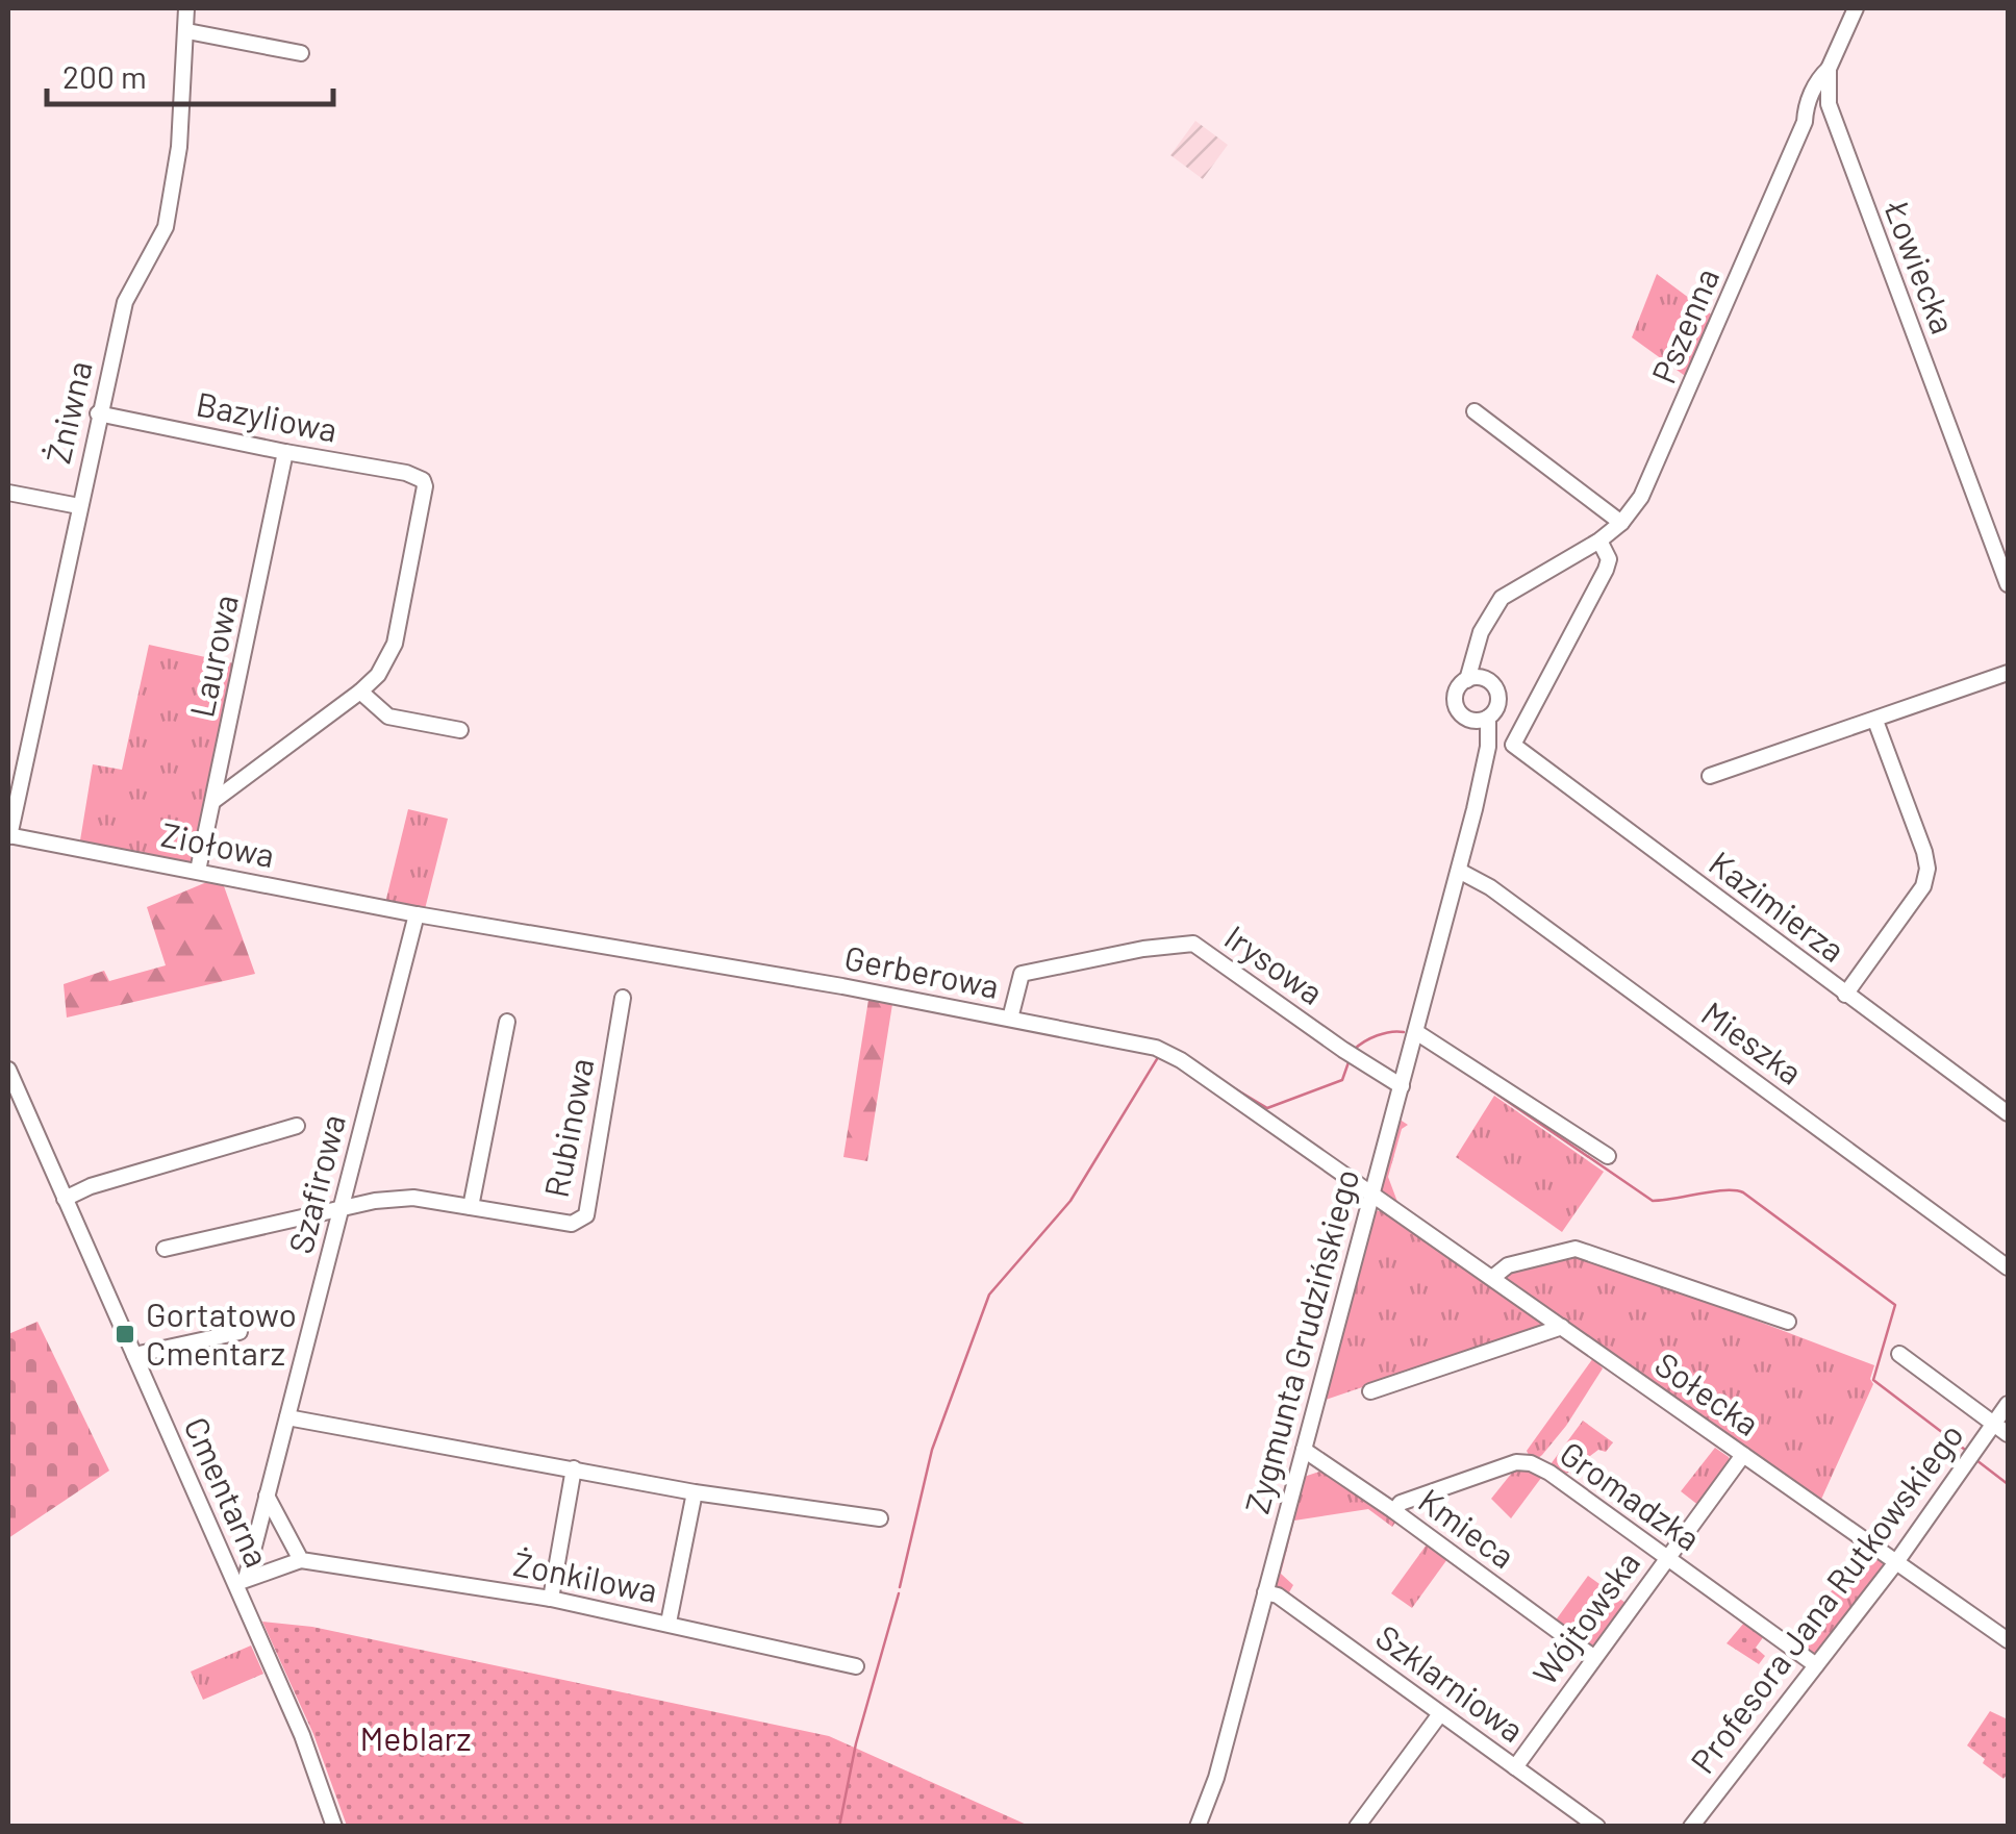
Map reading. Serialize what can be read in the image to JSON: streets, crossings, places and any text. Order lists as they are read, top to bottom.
{
  "streets": {
    "street": [
      "Łowiecka",
      "Pszenna",
      "Żniwna",
      "Bazyliowa",
      "Laurowa",
      "Ziołowa",
      "Kazimierza",
      "Irysowa",
      "Gerberowa",
      "Mieszka",
      "Rubinowa",
      "Szafirowa",
      "Zygmunta Grudzińskiego",
      "Sołecka",
      "Cmentarna",
      "Gromadzka",
      "Kmieca",
      "Żonkilowa",
      "Profesora Jana Rutkowskiego",
      "Wójtowska",
      "Szklarniowa"
    ]
  },
  "crossings": [
    ["Łowiecka", "Pszenna"],
    ["Pszenna", "Kazimierza"],
    ["Żniwna", "Bazyliowa"],
    ["Żniwna", "Ziołowa"],
    ["Bazyliowa", "Laurowa"],
    ["Laurowa", "Ziołowa"],
    ["Ziołowa", "Gerberowa"],
    ["Ziołowa", "Szafirowa"],
    ["Irysowa", "Gerberowa"],
    ["Irysowa", "Zygmunta Grudzińskiego"],
    ["Gerberowa", "Szafirowa"],
    ["Gerberowa", "Zygmunta Grudzińskiego"],
    ["Gerberowa", "Sołecka"],
    ["Mieszka", "Zygmunta Grudzińskiego"],
    ["Rubinowa", "Szafirowa"],
    ["Szafirowa", "Cmentarna"],
    ["Szafirowa", "Żonkilowa"],
    ["Zygmunta Grudzińskiego", "Sołecka"],
    ["Zygmunta Grudzińskiego", "Kmieca"],
    ["Zygmunta Grudzińskiego", "Szklarniowa"],
    ["Sołecka", "Profesora Jana Rutkowskiego"],
    ["Sołecka", "Wójtowska"],
    ["Cmentarna", "Żonkilowa"],
    ["Gromadzka", "Kmieca"],
    ["Gromadzka", "Profesora Jana Rutkowskiego"],
    ["Gromadzka", "Wójtowska"],
    ["Kmieca", "Wójtowska"],
    ["Wójtowska", "Szklarniowa"]
  ],
  "parks": ["Meblarz"],
  "places": {
    "transit": ["Gortatowo Cmentarz"]
  },
  "scale_bar": "200 m"
}
